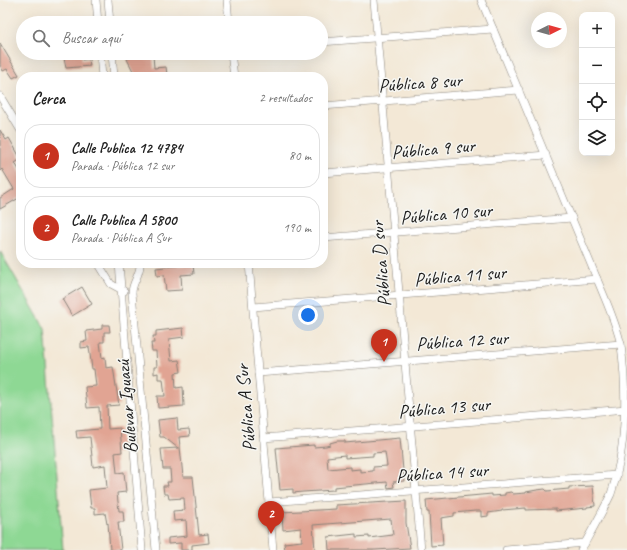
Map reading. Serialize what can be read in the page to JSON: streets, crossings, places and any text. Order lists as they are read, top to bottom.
{
  "streets": {
    "street": [
      "Pública 8 sur",
      "Pública 9 sur",
      "Pública 10 sur",
      "Pública D sur",
      "Pública 11 sur",
      "Pública 12 sur",
      "Bulevar Iguazú",
      "Pública 13 sur",
      "Pública A Sur",
      "Pública 14 sur"
    ]
  },
  "crossings": [
    ["Pública 8 sur", "Pública D sur"],
    ["Pública 9 sur", "Pública D sur"],
    ["Pública 10 sur", "Pública D sur"],
    ["Pública D sur", "Pública 11 sur"],
    ["Pública D sur", "Pública 12 sur"],
    ["Pública D sur", "Pública 13 sur"],
    ["Pública D sur", "Pública 14 sur"],
    ["Pública 11 sur", "Pública A Sur"],
    ["Pública 12 sur", "Pública A Sur"],
    ["Pública 13 sur", "Pública A Sur"],
    ["Pública A Sur", "Pública 14 sur"]
  ],
  "north": "right",
  "page": {
    "map_buttons": ["+", "−"],
    "search": "Buscar aquí",
    "heading": ["Cerca", "2 resultados"],
    "list": [
      {
        "mark": "1",
        "name": "Calle Publica 12 4784",
        "note": "Parada · Pública 12 sur",
        "value": "80 m"
      },
      {
        "mark": "2",
        "name": "Calle Publica A 5800",
        "note": "Parada · Pública A Sur",
        "value": "190 m"
      }
    ],
    "pins": ["1", "2"]
  }
}
